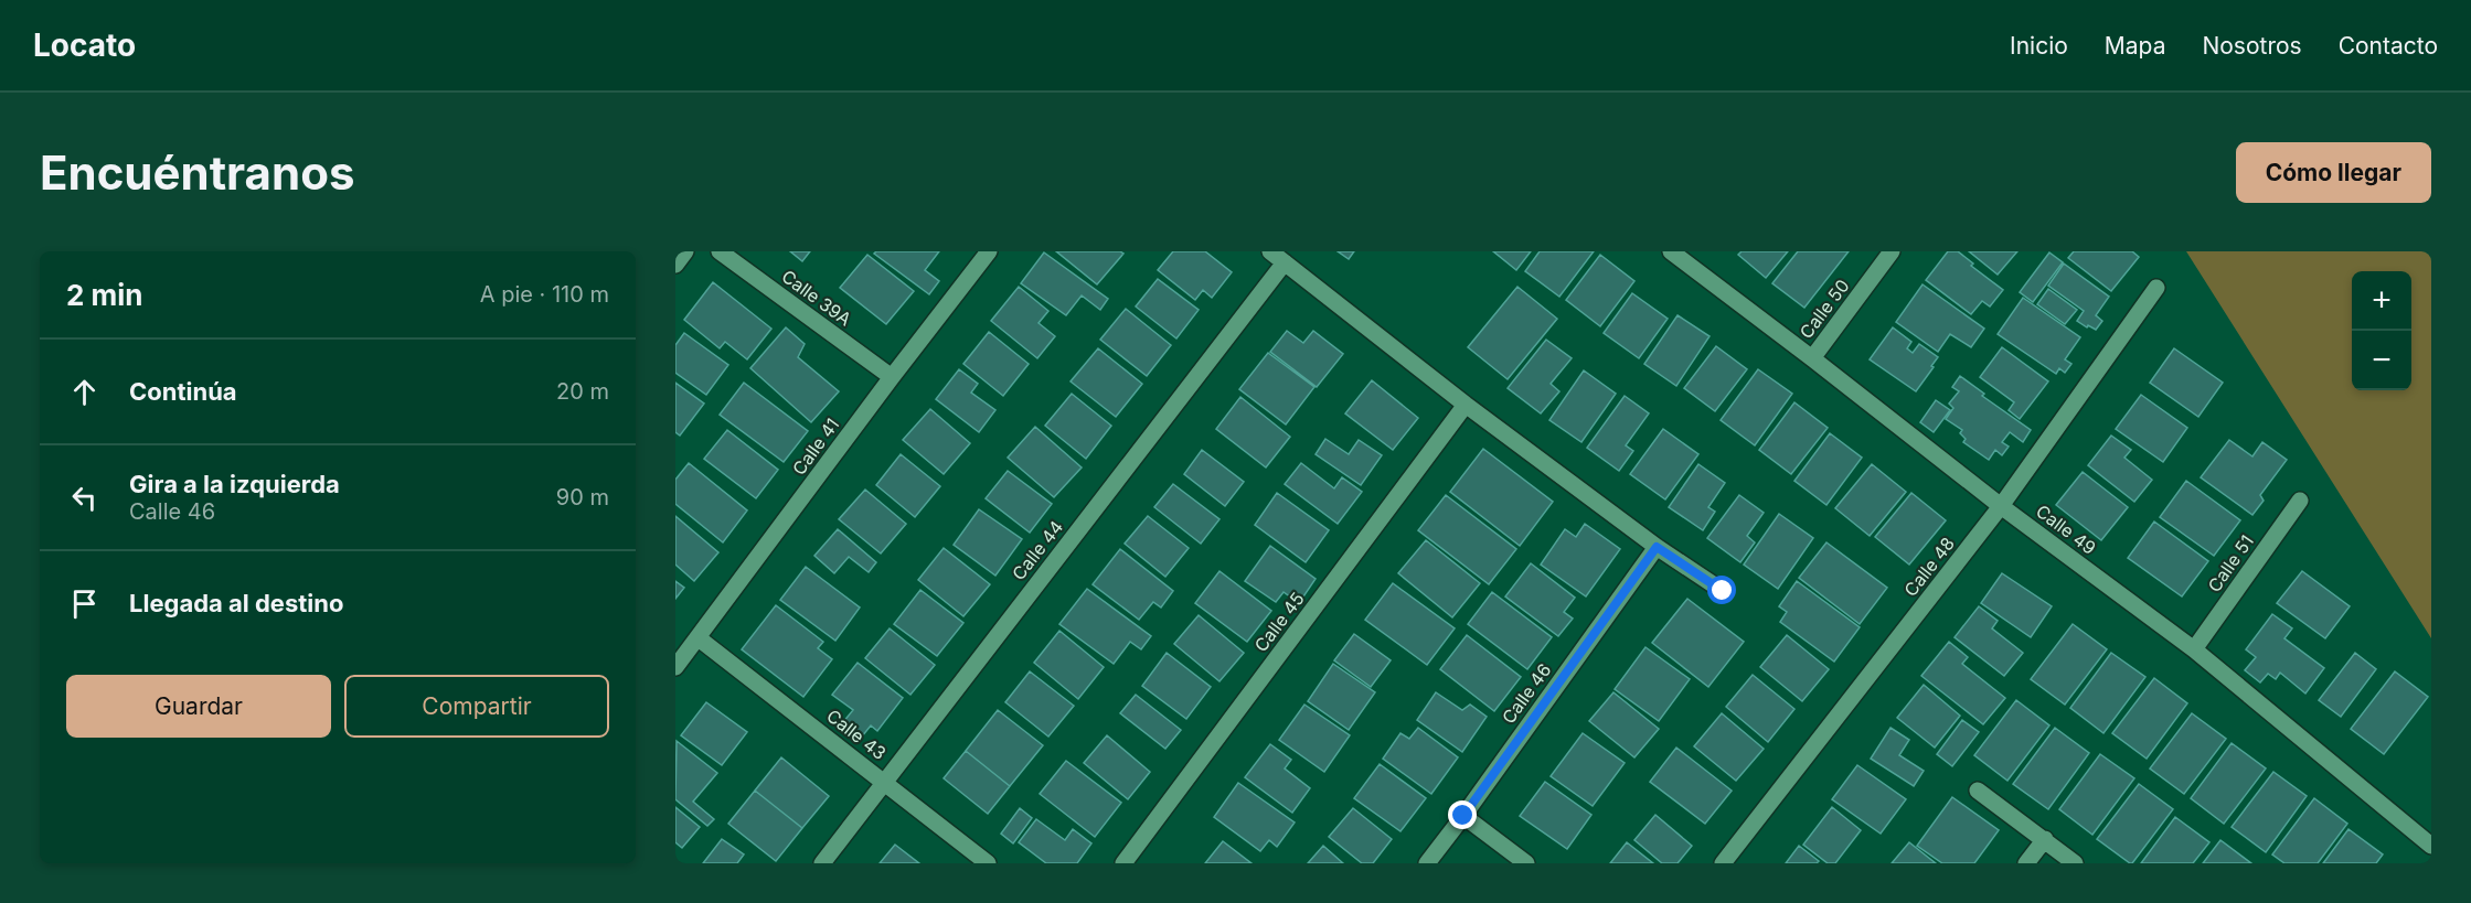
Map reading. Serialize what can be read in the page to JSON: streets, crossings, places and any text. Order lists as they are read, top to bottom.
{
  "streets": {
    "street": [
      "Calle 39A",
      "Calle 50",
      "Calle 41",
      "Calle 49",
      "Calle 44",
      "Calle 51",
      "Calle 48",
      "Calle 45",
      "Calle 46",
      "Calle 43"
    ]
  },
  "crossings": [
    ["Calle 39A", "Calle 41"],
    ["Calle 50", "Calle 49"],
    ["Calle 41", "Calle 43"],
    ["Calle 49", "Calle 51"],
    ["Calle 49", "Calle 48"],
    ["Calle 44", "Calle 43"]
  ],
  "page": {
    "header": "Locato",
    "nav": [
      "Inicio",
      "Mapa",
      "Nosotros",
      "Contacto"
    ],
    "buttons": [
      "Cómo llegar",
      ["Guardar", "Compartir"]
    ],
    "title": "Encuéntranos",
    "heading": ["2 min", "A pie · 110 m"],
    "map_buttons": ["+", "−"],
    "list": [
      ["Continúa", "20 m"],
      ["Gira a la izquierda", "Calle 46", "90 m"],
      "Llegada al destino"
    ]
  }
}
